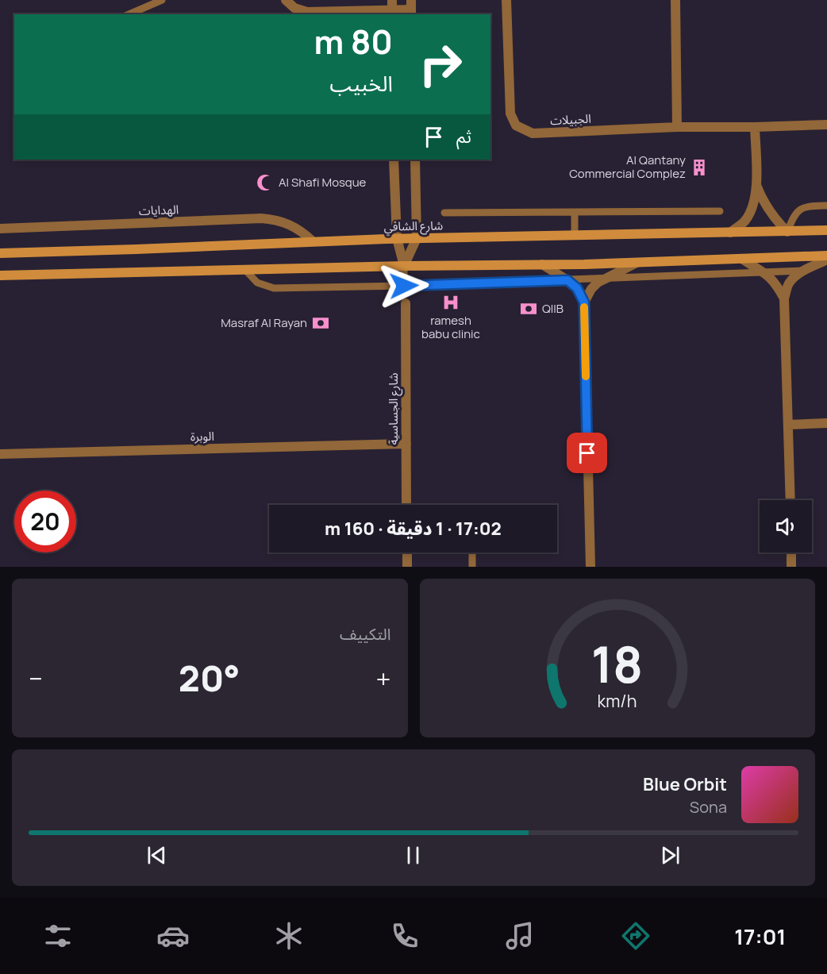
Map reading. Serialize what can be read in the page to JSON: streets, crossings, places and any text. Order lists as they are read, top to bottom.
{
  "streets": {
    "main road": ["شارع الشافي"],
    "street": [
      "الجبيلات",
      "الهدايات",
      "شارع الجساسية",
      "الوبرة"
    ]
  },
  "crossings": [
    ["الهدايات", "شارع الشافي"],
    ["شارع الجساسية", "الوبرة"]
  ],
  "places": {
    "building": ["Al Qantany Commercial Complez"],
    "mosque": ["Al Shafi Mosque"],
    "hospital": ["ramesh babu clinic"],
    "bank": ["QIIB", "Masraf Al Rayan"]
  },
  "page": {
    "turn": ["80 m", "الخبيب"],
    "then": "ثم",
    "limit": "20",
    "trip": "17:02 · 1 دقيقة · 160 m",
    "tile": "التكييف",
    "heat": ["−", "20°", "+"],
    "song": ["Blue Orbit", "Sona"],
    "tabs": "17:01",
    "gauge": ["18", "km/h"]
  }
}
